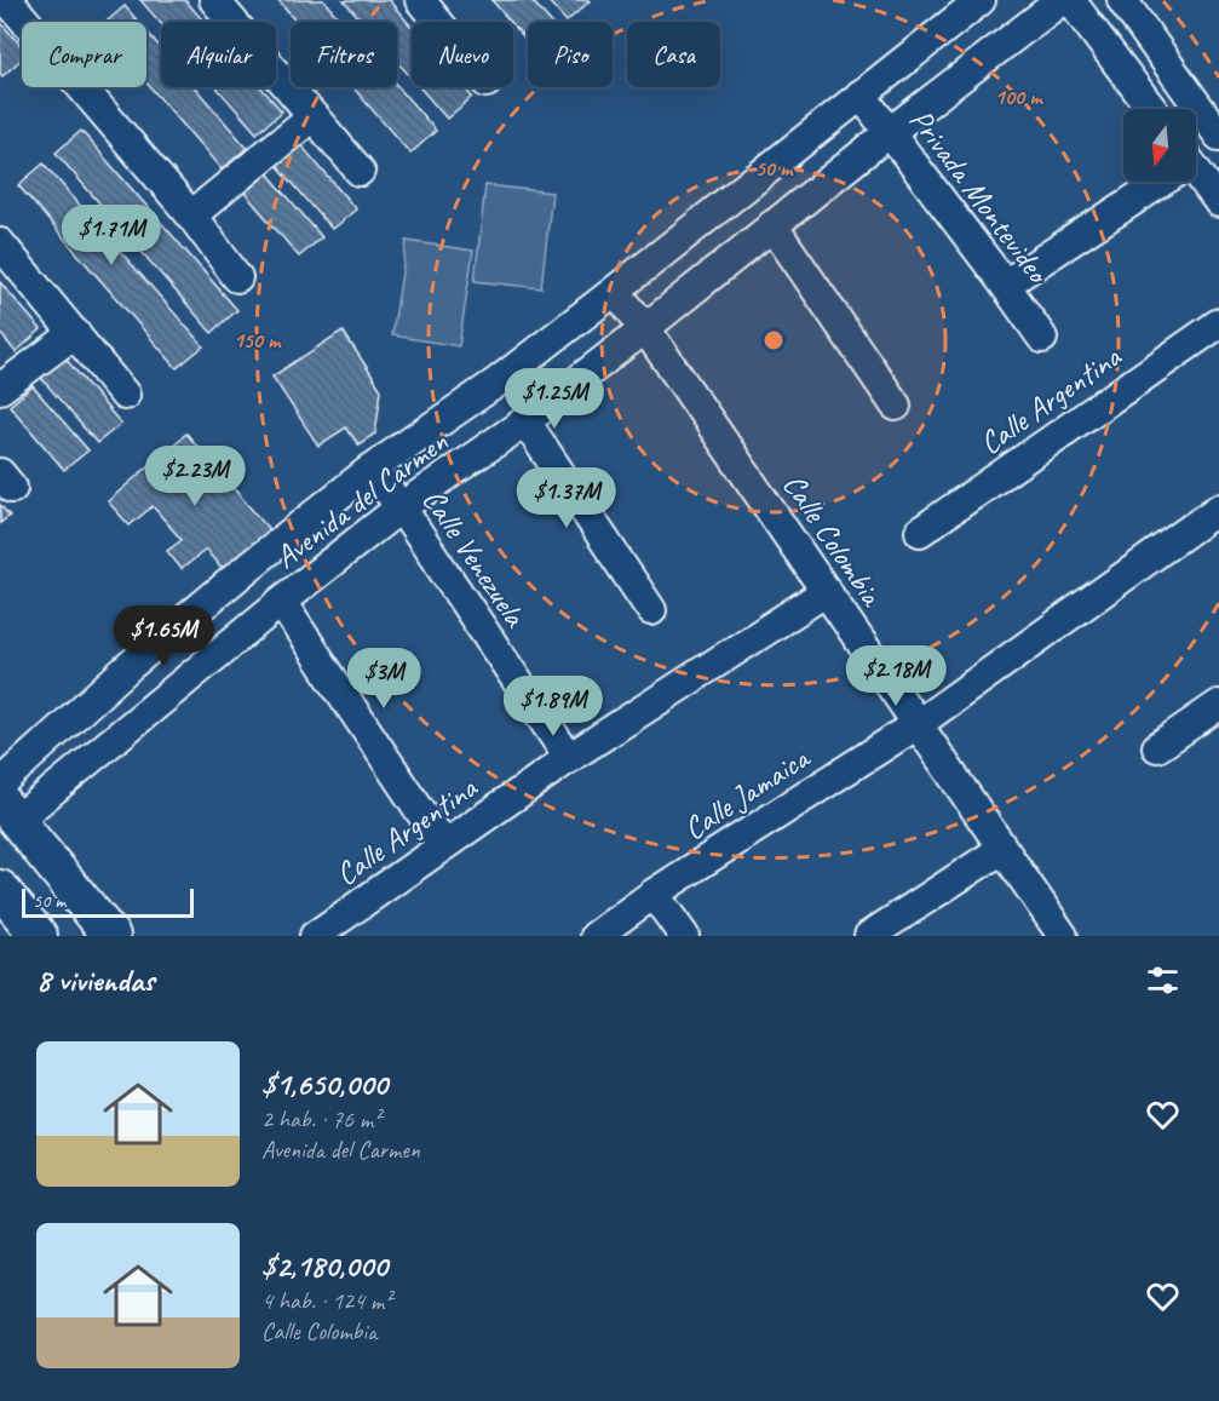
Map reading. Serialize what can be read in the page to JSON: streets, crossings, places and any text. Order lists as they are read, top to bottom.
{
  "streets": {
    "street": [
      "Privada Montevideo",
      "Calle Argentina",
      "Avenida del Carmen",
      "Calle Colombia",
      "Calle Venezuela",
      "Calle Jamaica"
    ]
  },
  "crossings": [
    ["Privada Montevideo", "Avenida del Carmen"],
    ["Calle Argentina", "Calle Colombia"],
    ["Calle Argentina", "Calle Venezuela"],
    ["Avenida del Carmen", "Calle Colombia"],
    ["Avenida del Carmen", "Calle Venezuela"],
    ["Calle Colombia", "Calle Jamaica"]
  ],
  "scale_bar": "50 m",
  "north": "bottom",
  "page": {
    "chip": [
      "Comprar",
      "Alquilar",
      "Filtros",
      "Nuevo",
      "Piso",
      "Casa"
    ],
    "price": [
      "$1.71M",
      "$1.25M",
      "$2.23M",
      "$1.37M",
      "$1.65M",
      "$2.18M",
      "$3M",
      "$1.89M"
    ],
    "scale": "50 m",
    "heading": "8 viviendas",
    "list": [
      {
        "name": "$1,650,000",
        "note": "2 hab. · 76 m² · Avenida del Carmen"
      },
      {
        "name": "$2,180,000",
        "note": "4 hab. · 124 m² · Calle Colombia"
      }
    ]
  },
  "rings": ["100 m", "50 m", "150 m"]
}
